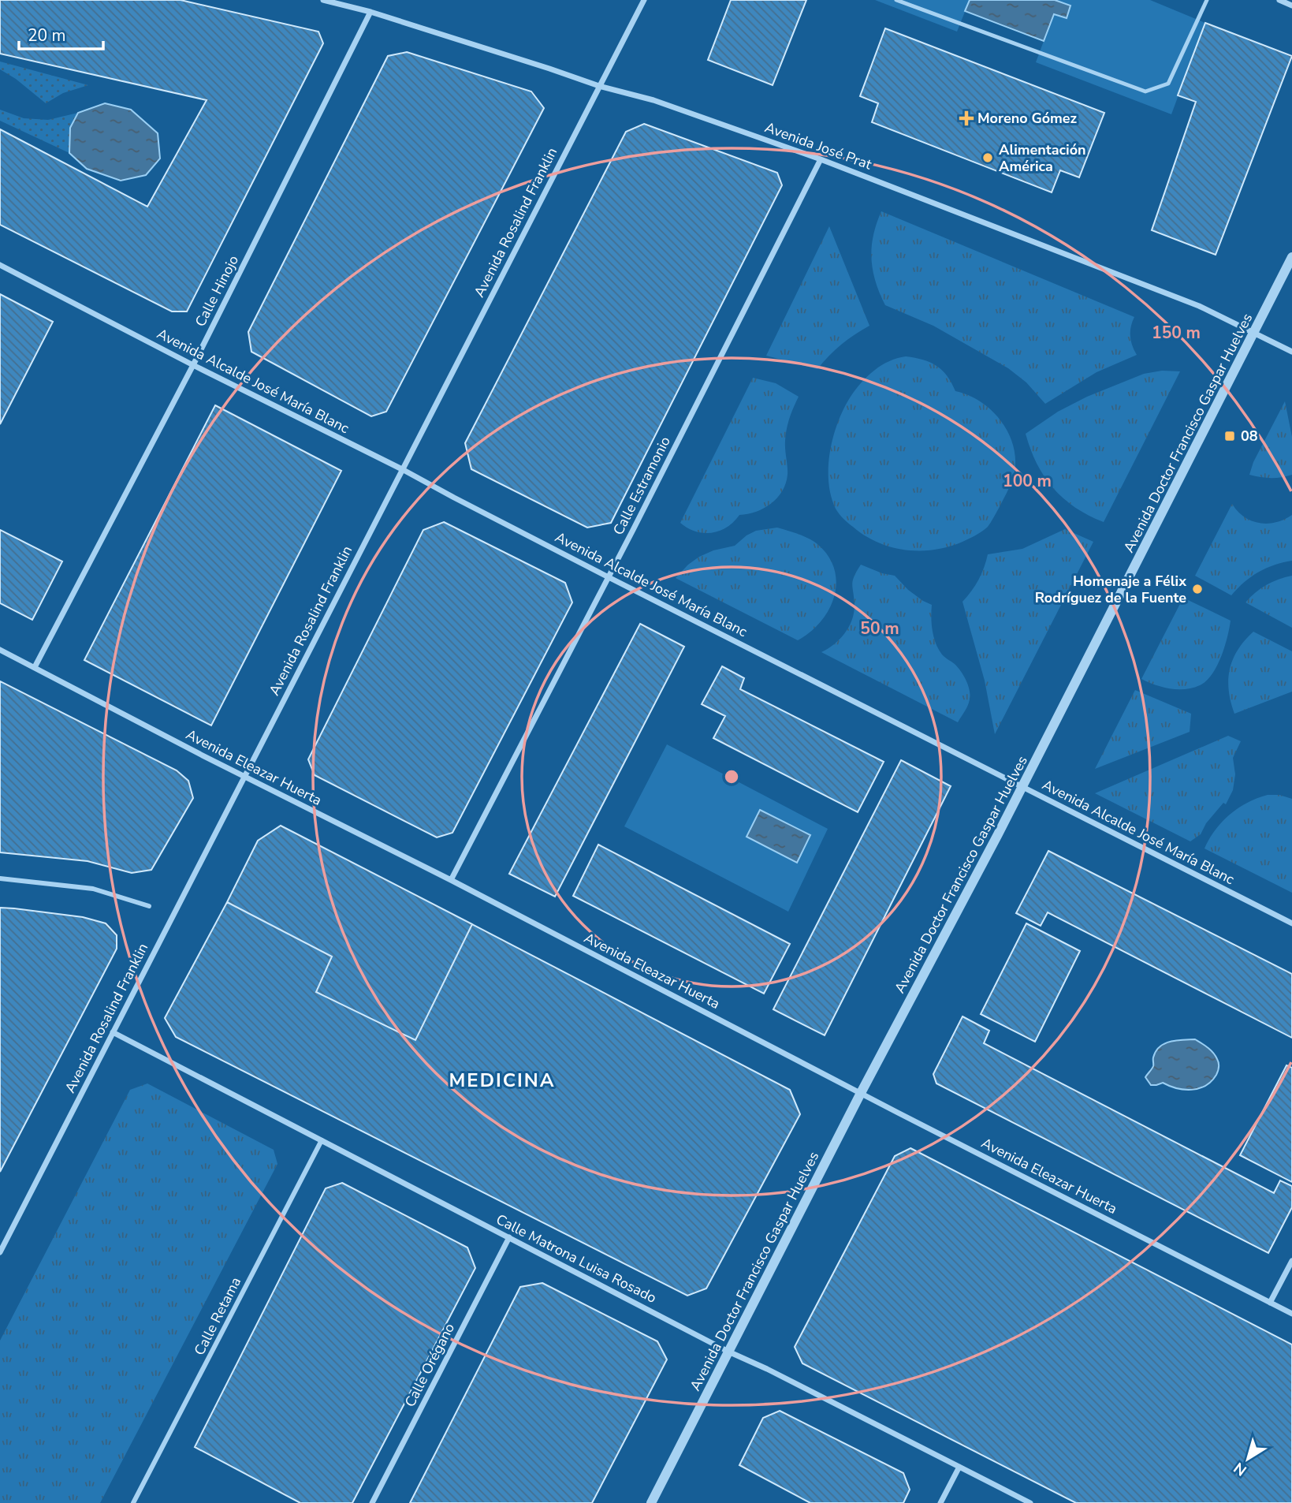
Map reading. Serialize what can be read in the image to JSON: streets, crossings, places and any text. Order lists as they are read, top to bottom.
{
  "streets": {
    "street": [
      "Avenida José Prat",
      "Avenida Rosalind Franklin",
      "Calle Hinojo",
      "Avenida Alcalde José María Blanc",
      "Avenida Doctor Francisco Gaspar Huelves",
      "Calle Estramonio",
      "Avenida Eleazar Huerta",
      "Calle Matrona Luisa Rosado",
      "Calle Retama",
      "Calle Orégano"
    ]
  },
  "crossings": [
    ["Avenida José Prat", "Avenida Rosalind Franklin"],
    ["Avenida José Prat", "Calle Hinojo"],
    ["Avenida José Prat", "Avenida Doctor Francisco Gaspar Huelves"],
    ["Avenida José Prat", "Calle Estramonio"],
    ["Avenida Rosalind Franklin", "Avenida Alcalde José María Blanc"],
    ["Avenida Rosalind Franklin", "Avenida Eleazar Huerta"],
    ["Avenida Rosalind Franklin", "Calle Matrona Luisa Rosado"],
    ["Calle Hinojo", "Avenida Alcalde José María Blanc"],
    ["Calle Hinojo", "Avenida Eleazar Huerta"],
    ["Avenida Alcalde José María Blanc", "Avenida Doctor Francisco Gaspar Huelves"],
    ["Avenida Alcalde José María Blanc", "Calle Estramonio"],
    ["Avenida Doctor Francisco Gaspar Huelves", "Avenida Eleazar Huerta"],
    ["Avenida Doctor Francisco Gaspar Huelves", "Calle Matrona Luisa Rosado"],
    ["Calle Estramonio", "Avenida Eleazar Huerta"],
    ["Calle Matrona Luisa Rosado", "Calle Retama"],
    ["Calle Matrona Luisa Rosado", "Calle Orégano"]
  ],
  "districts": ["MEDICINA"],
  "places": {
    "health": ["Moreno Gómez"],
    "other": ["Alimentación América", "Homenaje a Félix Rodríguez de la Fuente"],
    "transit": ["08"]
  },
  "scale_bar": "20 m",
  "north": "bottom left",
  "rings": ["150 m", "100 m", "50 m"]
}
